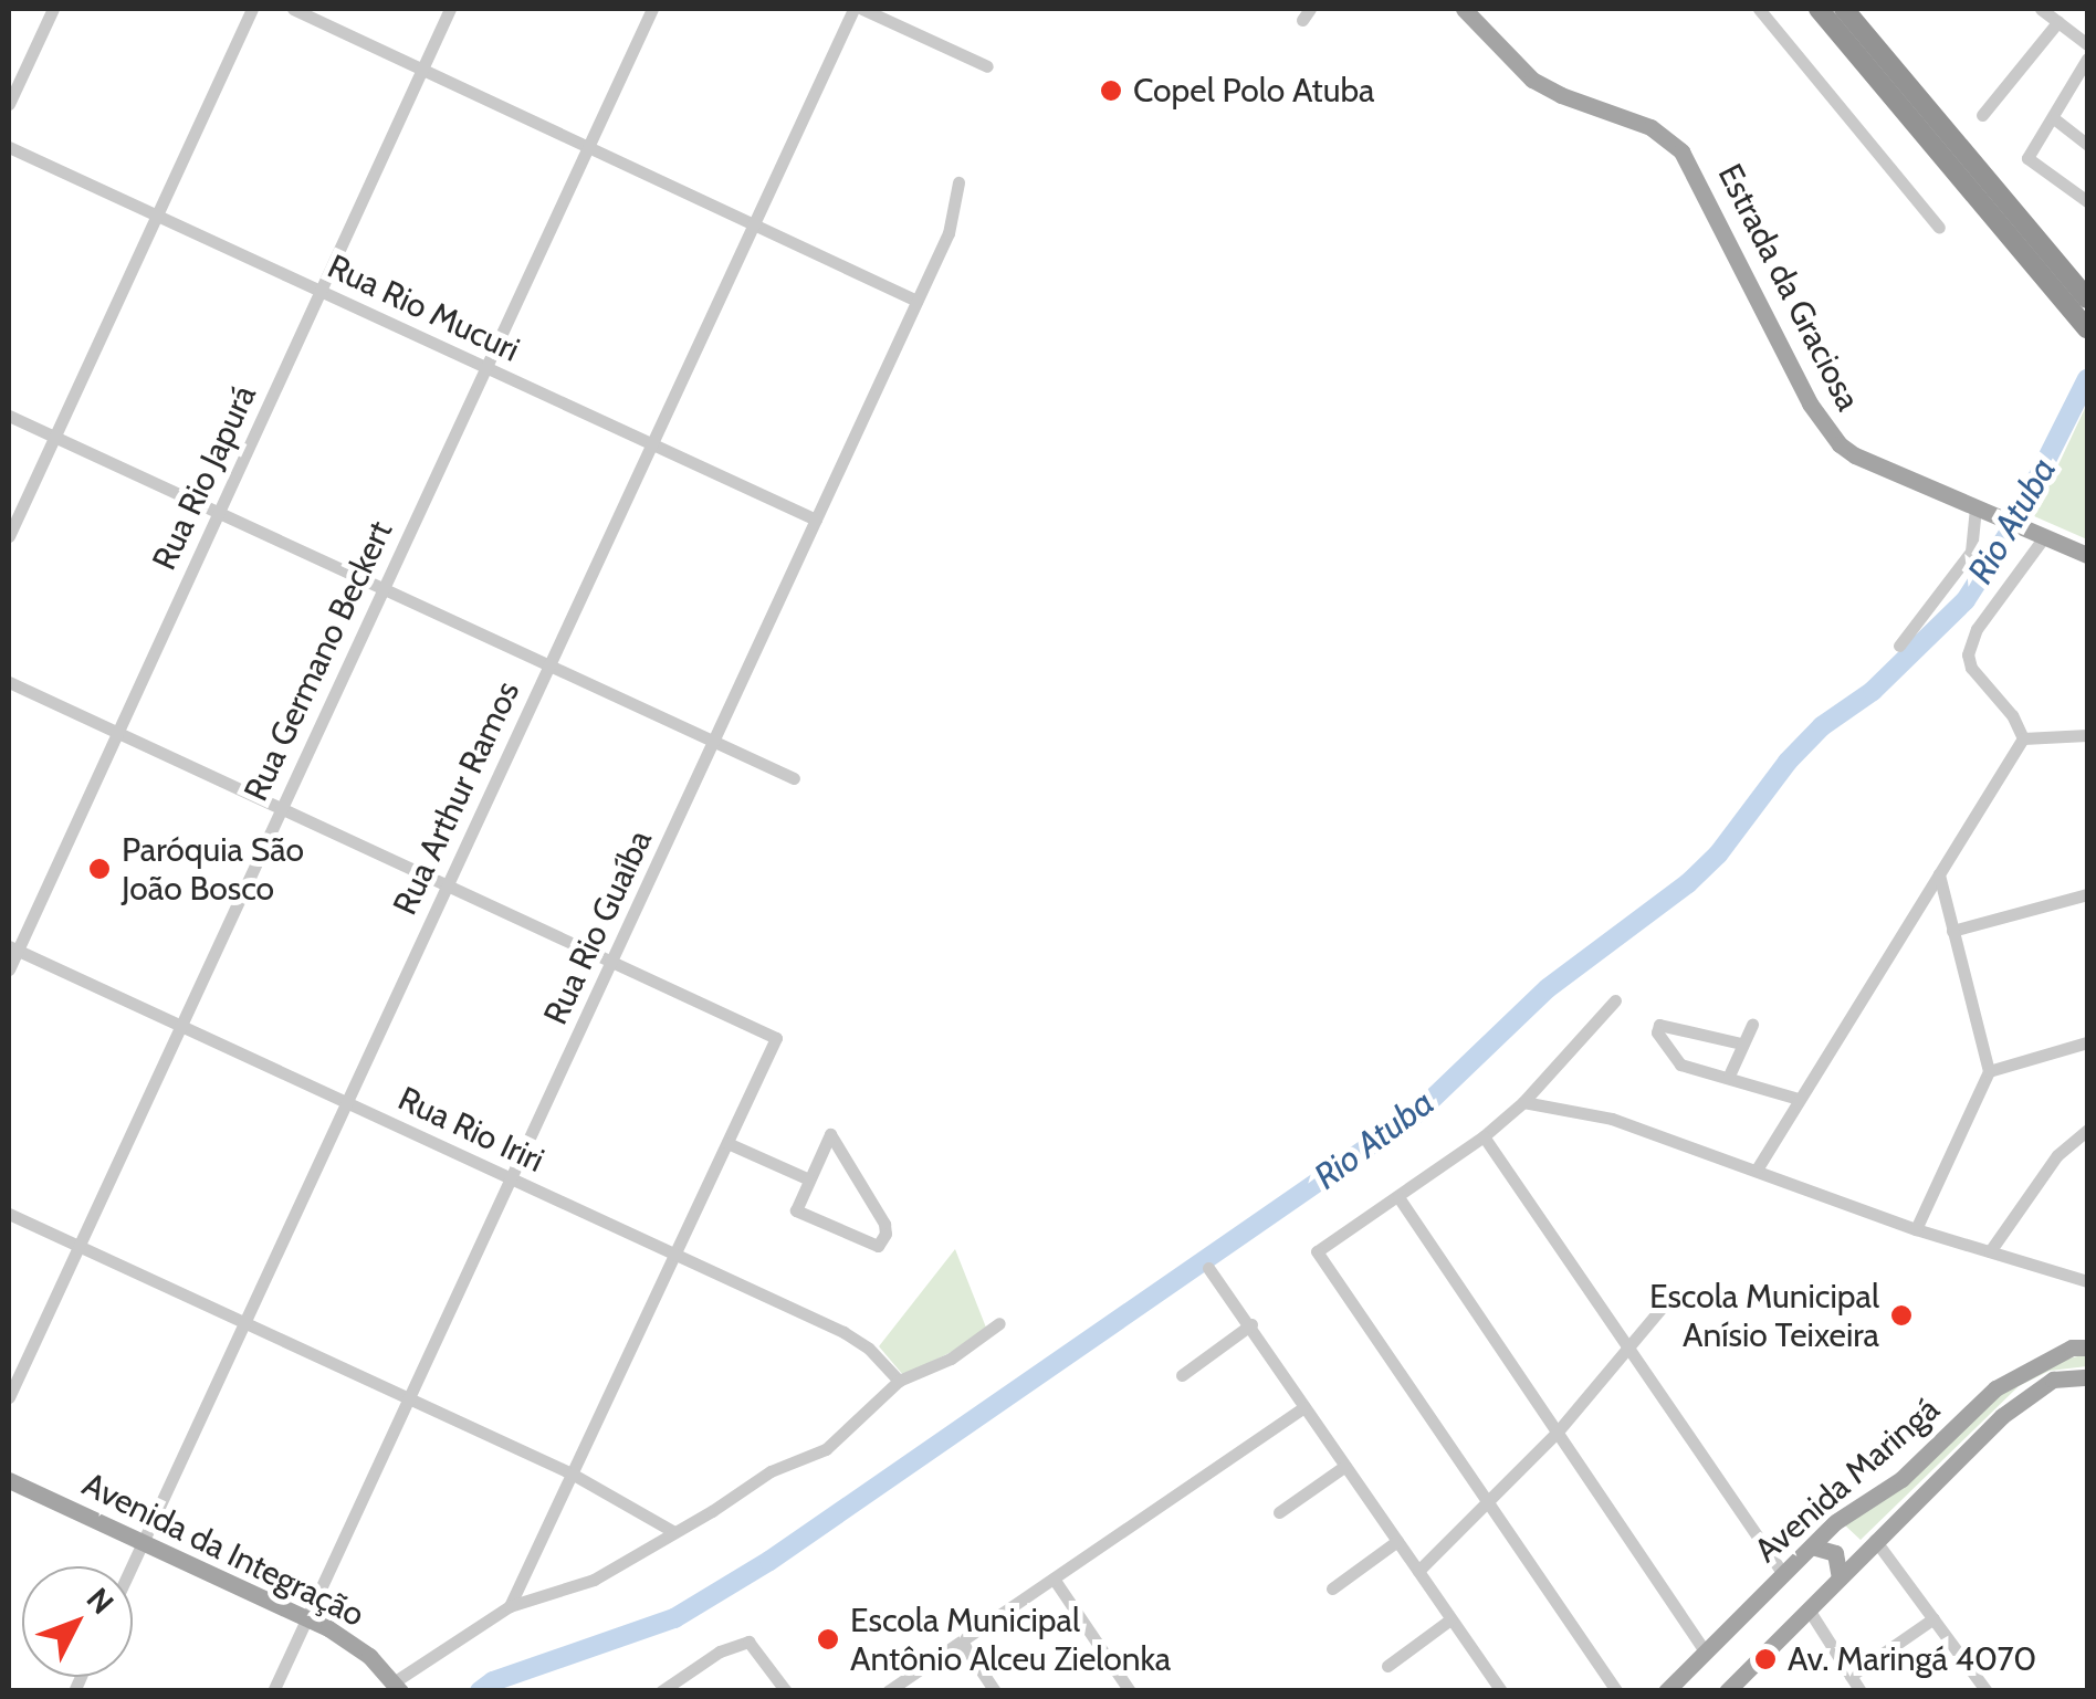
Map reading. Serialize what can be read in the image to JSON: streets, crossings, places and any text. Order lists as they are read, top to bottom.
{
  "streets": {
    "main road": ["Estrada da Graciosa", "Avenida Maringá", "Avenida da Integração"],
    "street": [
      "Rua Rio Mucuri",
      "Rua Rio Japurá",
      "Rua Germano Beckert",
      "Rua Arthur Ramos",
      "Rua Rio Guaíba",
      "Rua Rio Iriri"
    ]
  },
  "crossings": [
    ["Rua Rio Mucuri", "Rua Rio Japurá"],
    ["Rua Rio Mucuri", "Rua Germano Beckert"],
    ["Rua Rio Mucuri", "Rua Arthur Ramos"],
    ["Rua Rio Mucuri", "Rua Rio Guaíba"],
    ["Rua Rio Japurá", "Rua Rio Iriri"],
    ["Rua Germano Beckert", "Rua Rio Iriri"],
    ["Rua Arthur Ramos", "Rua Rio Iriri"],
    ["Rua Arthur Ramos", "Avenida da Integração"],
    ["Rua Rio Guaíba", "Rua Rio Iriri"],
    ["Rua Rio Guaíba", "Avenida da Integração"]
  ],
  "water": ["Rio Atuba"],
  "places": [
    "Copel Polo Atuba",
    "Paróquia São João Bosco",
    "Escola Municipal Anísio Teixeira",
    "Escola Municipal Antônio Alceu Zielonka",
    "Av. Maringá 4070"
  ],
  "north": "top right"
}
